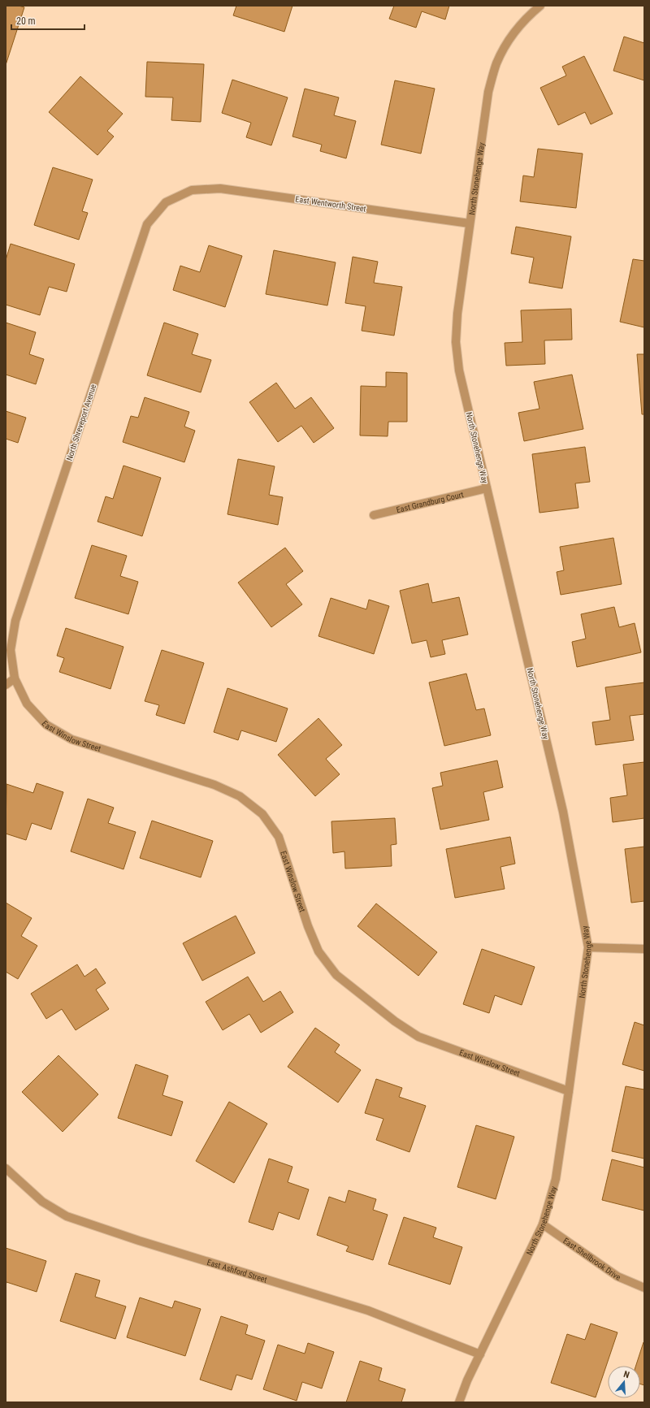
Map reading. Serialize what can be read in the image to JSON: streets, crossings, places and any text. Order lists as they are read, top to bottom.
{
  "streets": {
    "street": [
      "North Stonehenge Way",
      "East Wentworth Street",
      "North Shreveport Avenue",
      "East Grandburg Court",
      "East Winslow Street",
      "East Shellbrook Drive",
      "East Ashford Street"
    ]
  },
  "crossings": [
    ["North Stonehenge Way", "East Wentworth Street"],
    ["North Stonehenge Way", "East Grandburg Court"],
    ["North Stonehenge Way", "East Winslow Street"],
    ["North Stonehenge Way", "East Shellbrook Drive"],
    ["North Stonehenge Way", "East Ashford Street"],
    ["East Wentworth Street", "North Shreveport Avenue"],
    ["North Shreveport Avenue", "East Winslow Street"]
  ],
  "scale_bar": "20 m",
  "north": "top"
}
